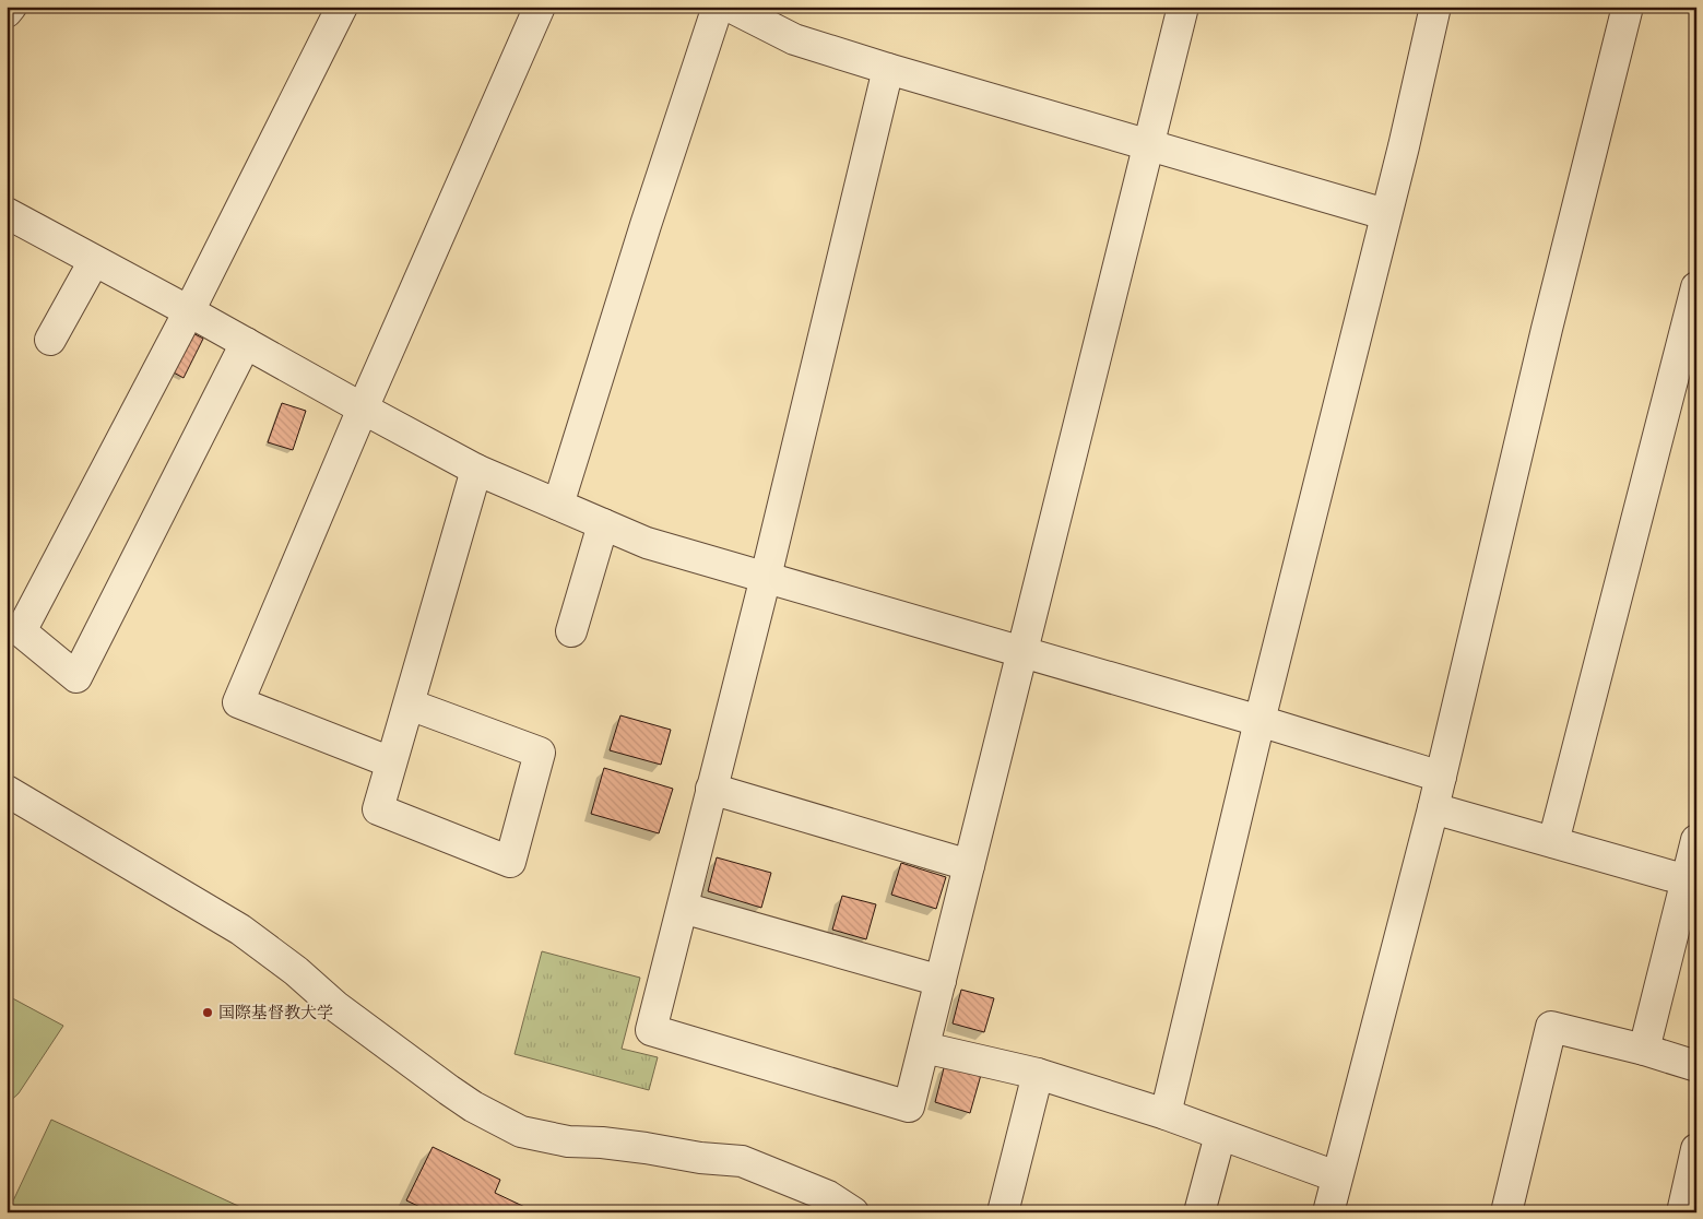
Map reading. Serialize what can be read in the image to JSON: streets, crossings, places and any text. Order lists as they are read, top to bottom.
{
  "places": ["国際基督教大学"]
}
